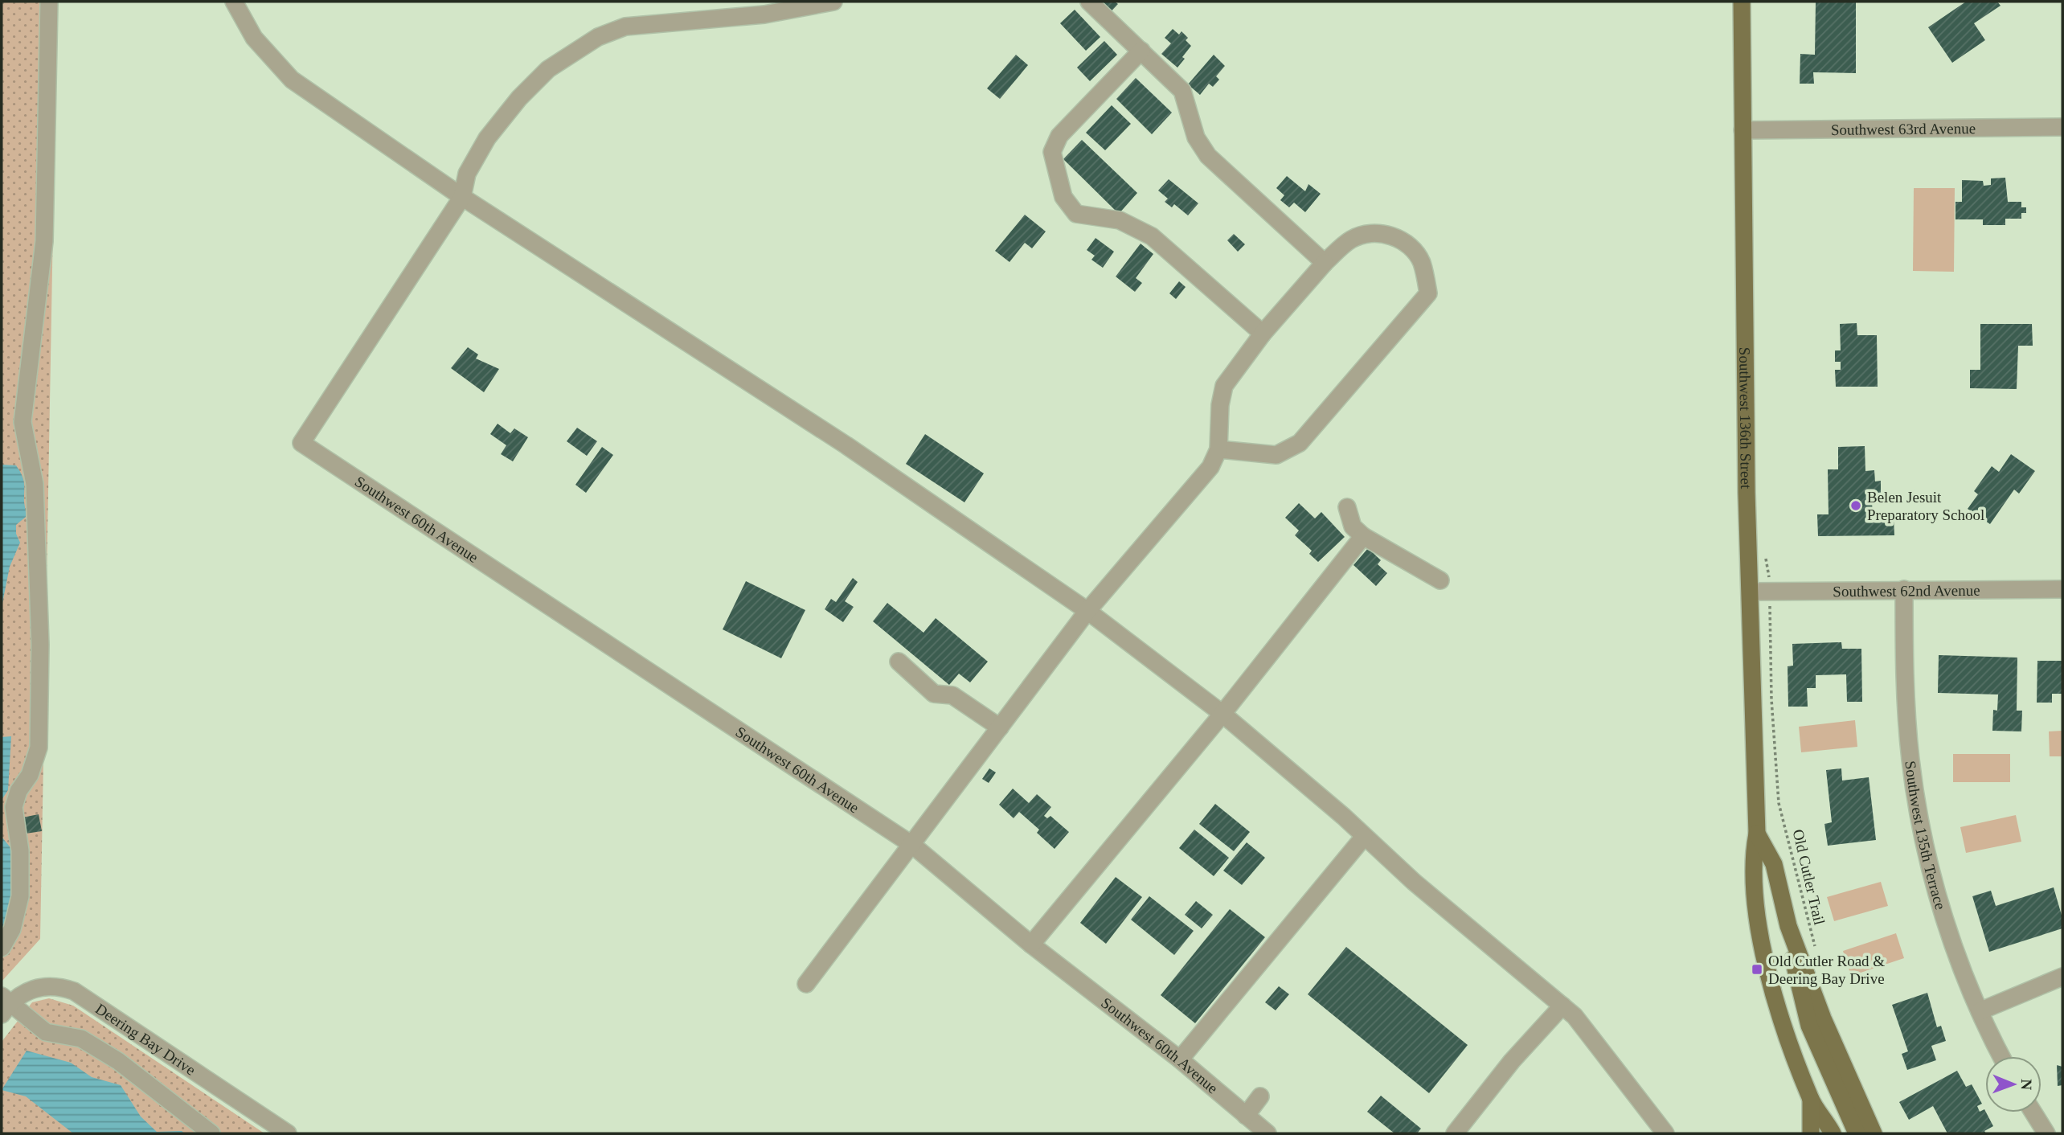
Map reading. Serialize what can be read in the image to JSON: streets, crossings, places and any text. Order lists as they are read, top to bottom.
{
  "streets": {
    "main road": ["Southwest 136th Street"],
    "street": [
      "Southwest 63rd Avenue",
      "Southwest 60th Avenue",
      "Southwest 62nd Avenue",
      "Southwest 135th Terrace",
      "Deering Bay Drive"
    ],
    "path": ["Old Cutler Trail"]
  },
  "crossings": [
    ["Southwest 63rd Avenue", "Southwest 136th Street"],
    ["Southwest 136th Street", "Southwest 62nd Avenue"],
    ["Southwest 62nd Avenue", "Southwest 135th Terrace"]
  ],
  "places": {
    "other": ["Belen Jesuit Preparatory School"],
    "transit": ["Old Cutler Road & Deering Bay Drive"]
  },
  "north": "right"
}
